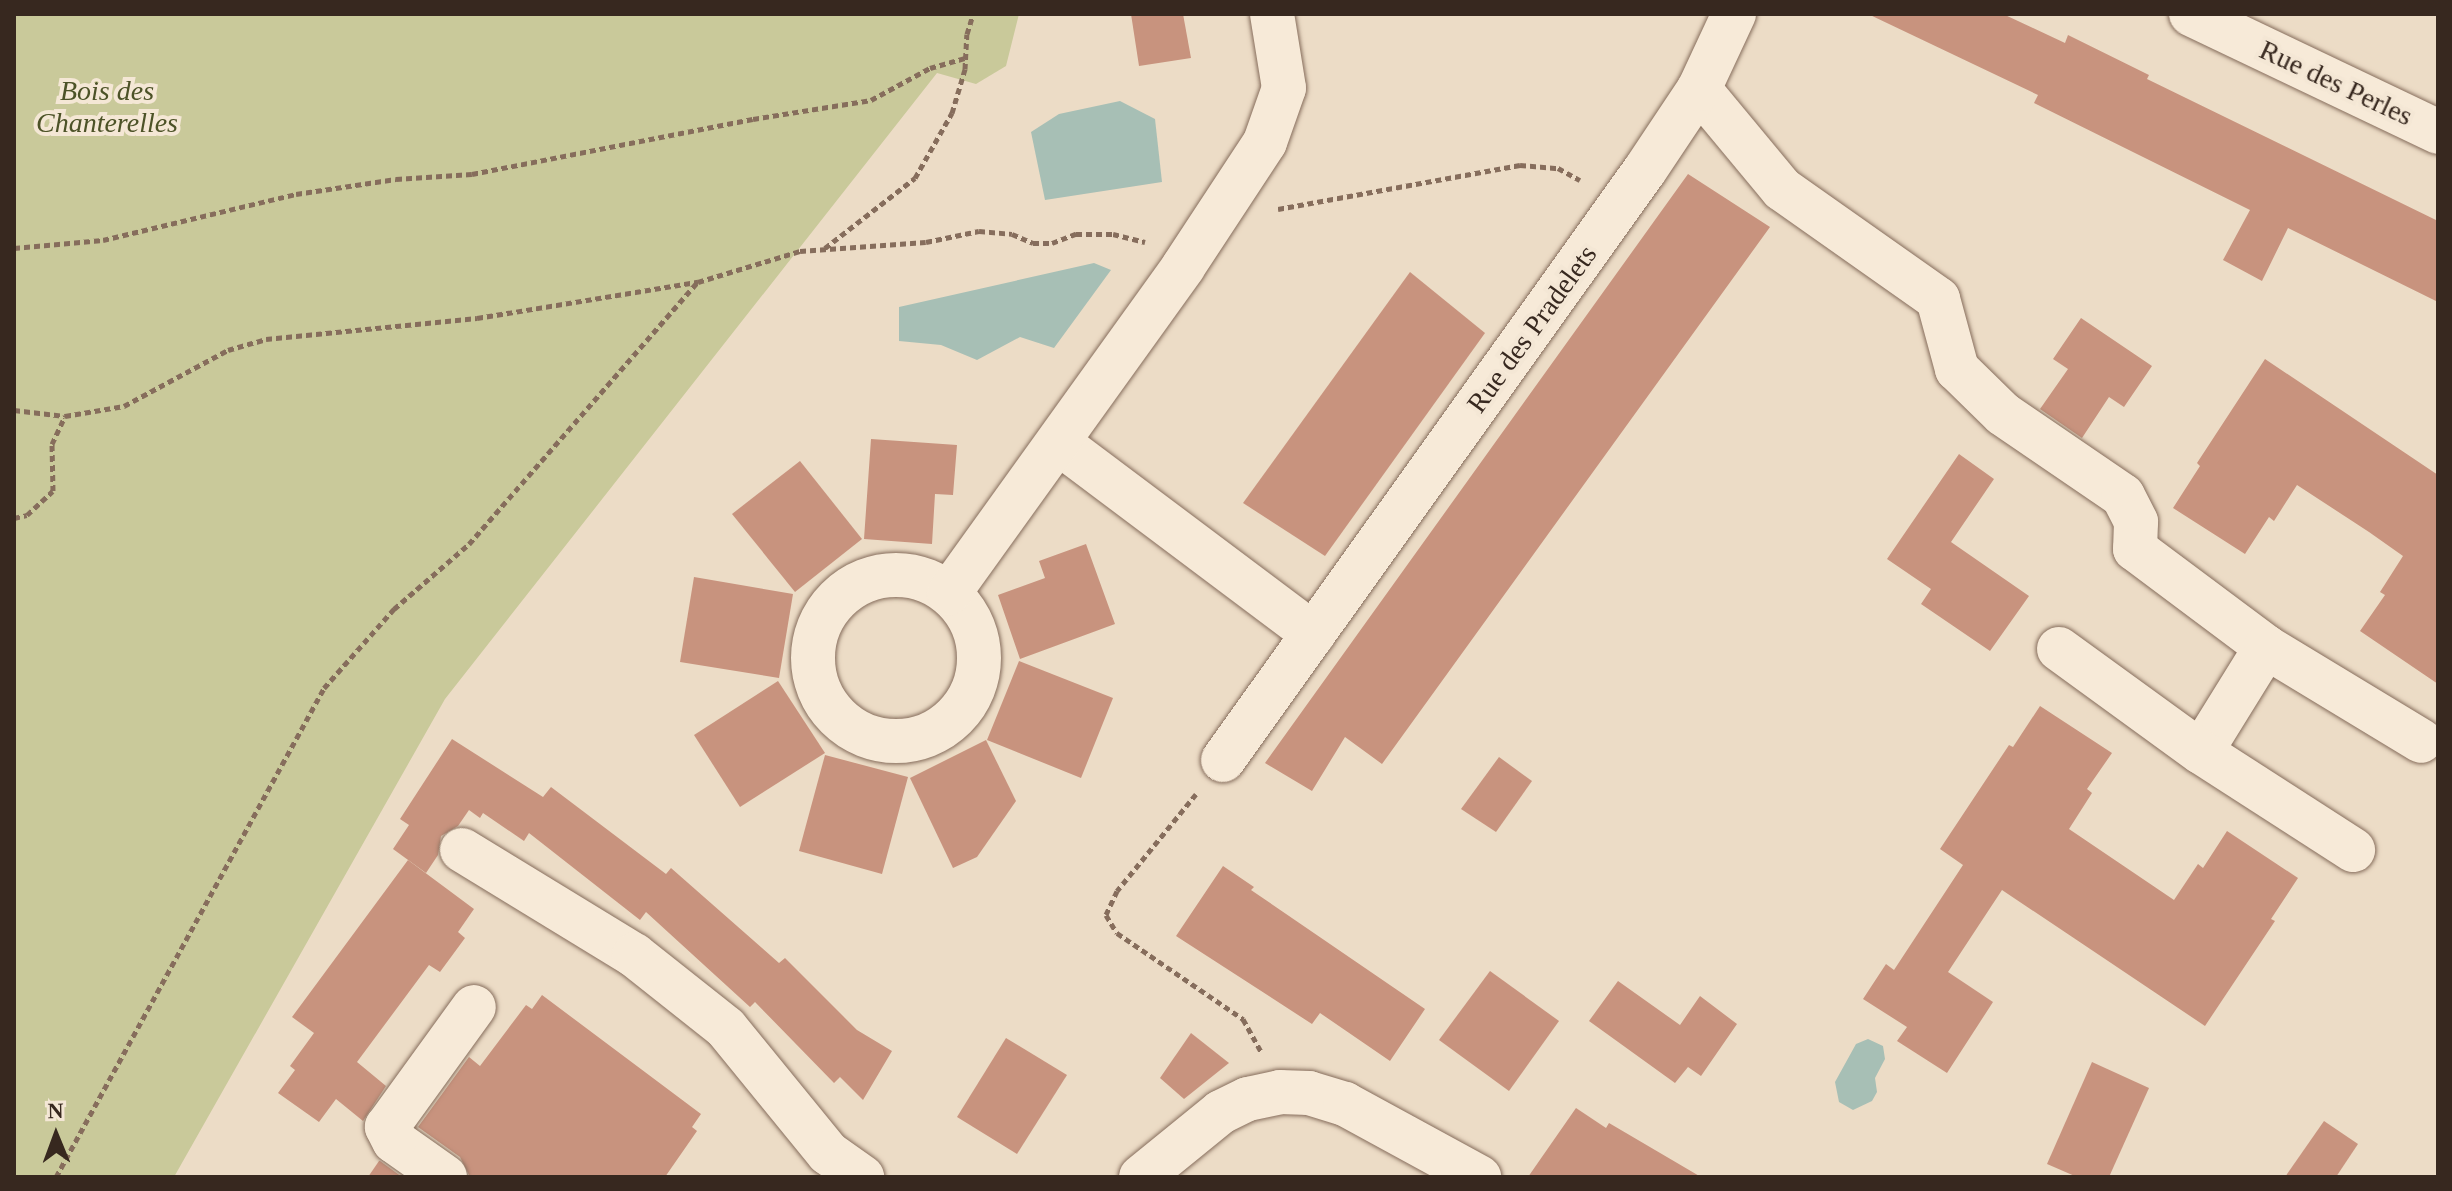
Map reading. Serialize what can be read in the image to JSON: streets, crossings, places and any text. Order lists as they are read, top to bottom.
{
  "streets": {
    "street": ["Rue des Perles", "Rue des Pradelets"]
  },
  "parks": ["Bois des Chanterelles"],
  "north": "top"
}
